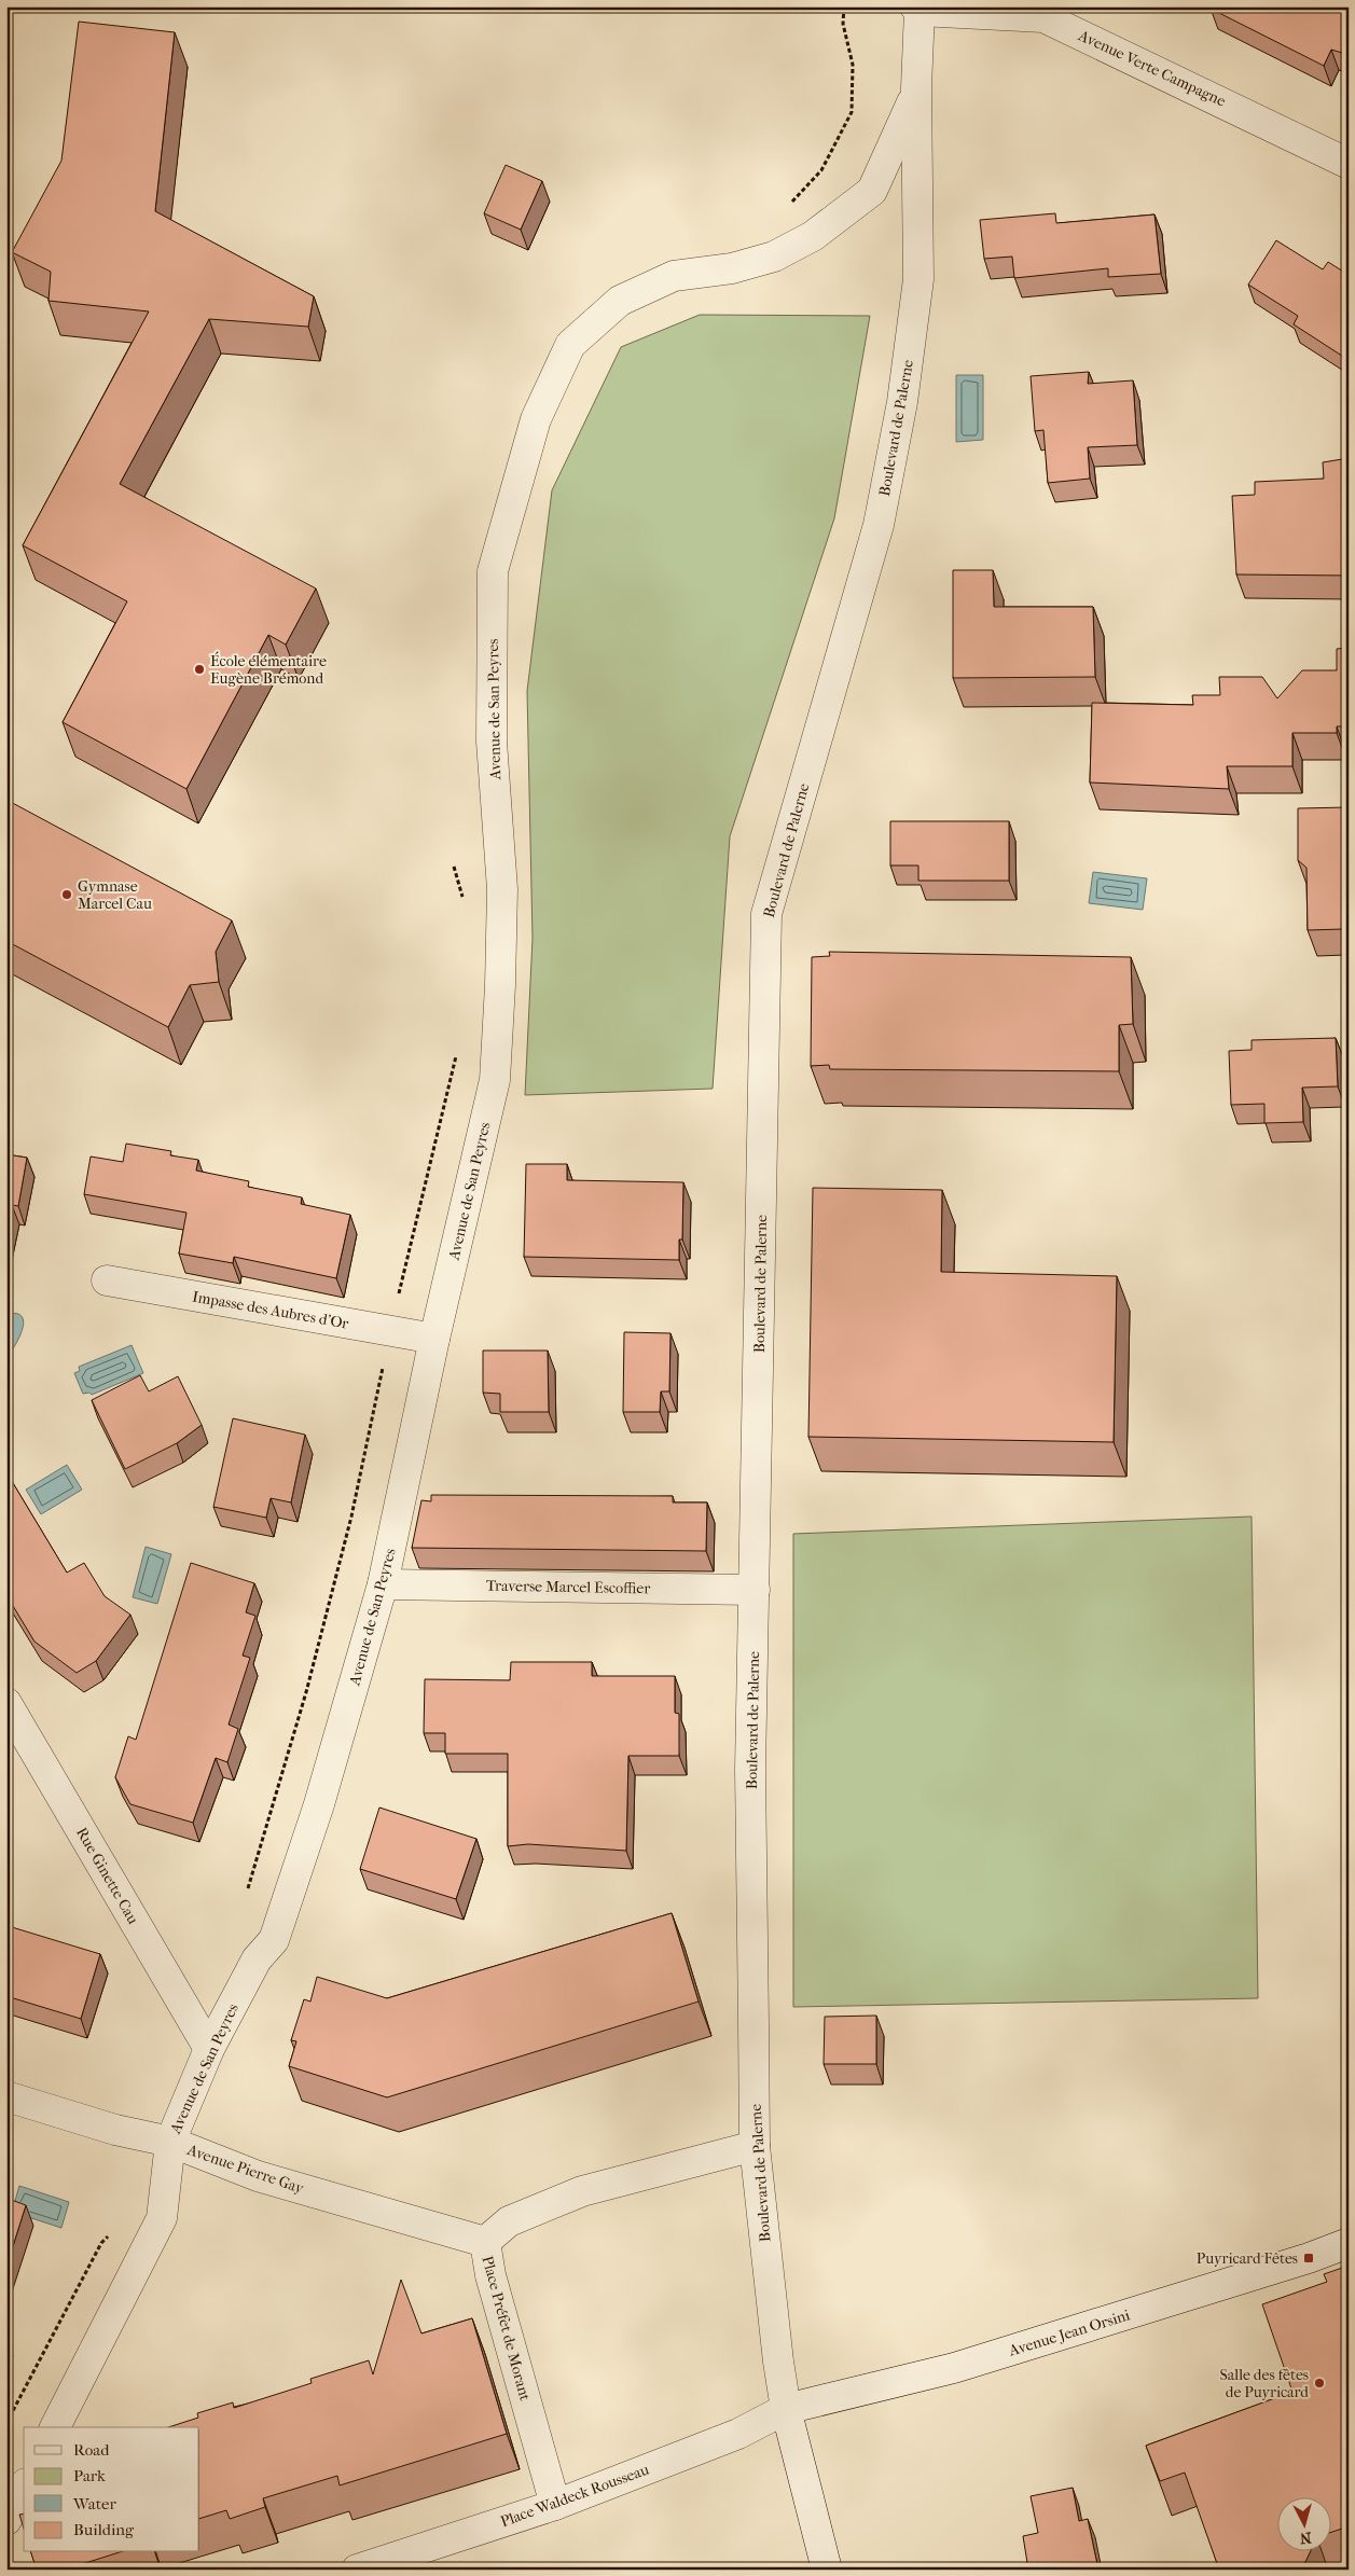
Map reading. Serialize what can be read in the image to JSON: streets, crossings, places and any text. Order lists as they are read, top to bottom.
{
  "streets": {
    "street": [
      "Avenue Verte Campagne",
      "Boulevard de Palerne",
      "Avenue de San Peyres",
      "Impasse des Aubres d’Or",
      "Traverse Marcel Escoffier",
      "Rue Ginette Cau",
      "Avenue Pierre Gay",
      "Place Préfet de Morant",
      "Avenue Jean Orsini",
      "Place Waldeck Rousseau"
    ]
  },
  "crossings": [
    ["Avenue Verte Campagne", "Boulevard de Palerne"],
    ["Boulevard de Palerne", "Avenue de San Peyres"],
    ["Boulevard de Palerne", "Traverse Marcel Escoffier"],
    ["Boulevard de Palerne", "Place Préfet de Morant"],
    ["Boulevard de Palerne", "Avenue Jean Orsini"],
    ["Boulevard de Palerne", "Place Waldeck Rousseau"],
    ["Avenue de San Peyres", "Impasse des Aubres d’Or"],
    ["Avenue de San Peyres", "Traverse Marcel Escoffier"],
    ["Avenue de San Peyres", "Rue Ginette Cau"],
    ["Avenue de San Peyres", "Avenue Pierre Gay"],
    ["Avenue Pierre Gay", "Place Préfet de Morant"],
    ["Place Préfet de Morant", "Place Waldeck Rousseau"],
    ["Avenue Jean Orsini", "Place Waldeck Rousseau"]
  ],
  "places": {
    "other": ["École élémentaire Eugène Brémond", "Gymnase Marcel Cau", "Salle des fêtes de Puyricard"],
    "transit": ["Puyricard Fêtes"]
  },
  "legend": [
    "Road",
    "Park",
    "Water",
    "Building"
  ],
  "north": "bottom"
}
